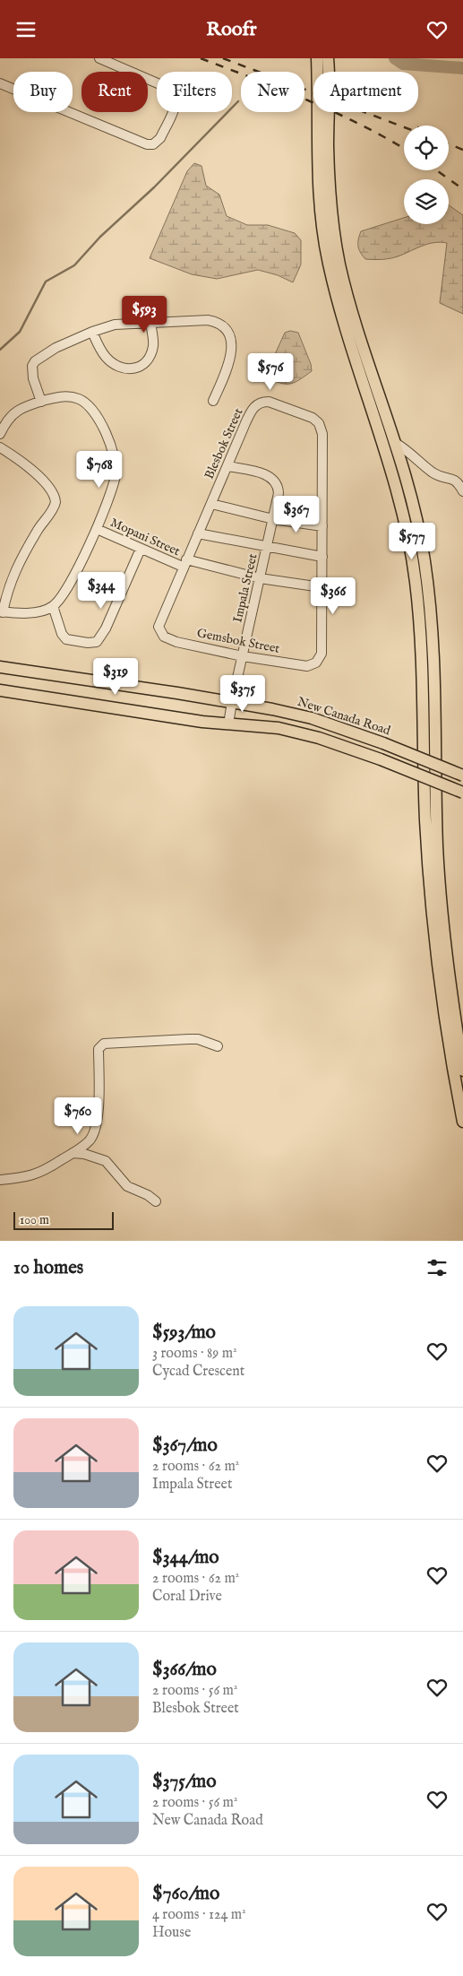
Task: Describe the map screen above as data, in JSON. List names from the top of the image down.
{
  "streets": {
    "main road": ["New Canada Road"],
    "street": [
      "Blesbok Street",
      "Mopani Street",
      "Impala Street",
      "Gemsbok Street"
    ]
  },
  "crossings": [
    ["Blesbok Street", "Mopani Street"],
    ["Blesbok Street", "Impala Street"],
    ["Blesbok Street", "Gemsbok Street"],
    ["Mopani Street", "Impala Street"],
    ["Impala Street", "Gemsbok Street"],
    ["Impala Street", "New Canada Road"]
  ],
  "scale_bar": "100 m",
  "page": {
    "header": "Roofr",
    "chip": [
      "Buy",
      "Rent",
      "Filters",
      "New",
      "Apartment"
    ],
    "price": [
      "$593",
      "$576",
      "$768",
      "$367",
      "$577",
      "$344",
      "$366",
      "$319",
      "$375",
      "$760"
    ],
    "scale": "100 m",
    "heading": "10 homes",
    "list": [
      {
        "name": "$593/mo",
        "note": "3 rooms · 89 m² · Cycad Crescent"
      },
      {
        "name": "$367/mo",
        "note": "2 rooms · 62 m² · Impala Street"
      },
      {
        "name": "$344/mo",
        "note": "2 rooms · 62 m² · Coral Drive"
      },
      {
        "name": "$366/mo",
        "note": "2 rooms · 56 m² · Blesbok Street"
      },
      {
        "name": "$375/mo",
        "note": "2 rooms · 56 m² · New Canada Road"
      },
      {
        "name": "$760/mo",
        "note": "4 rooms · 124 m² · House"
      }
    ]
  }
}
